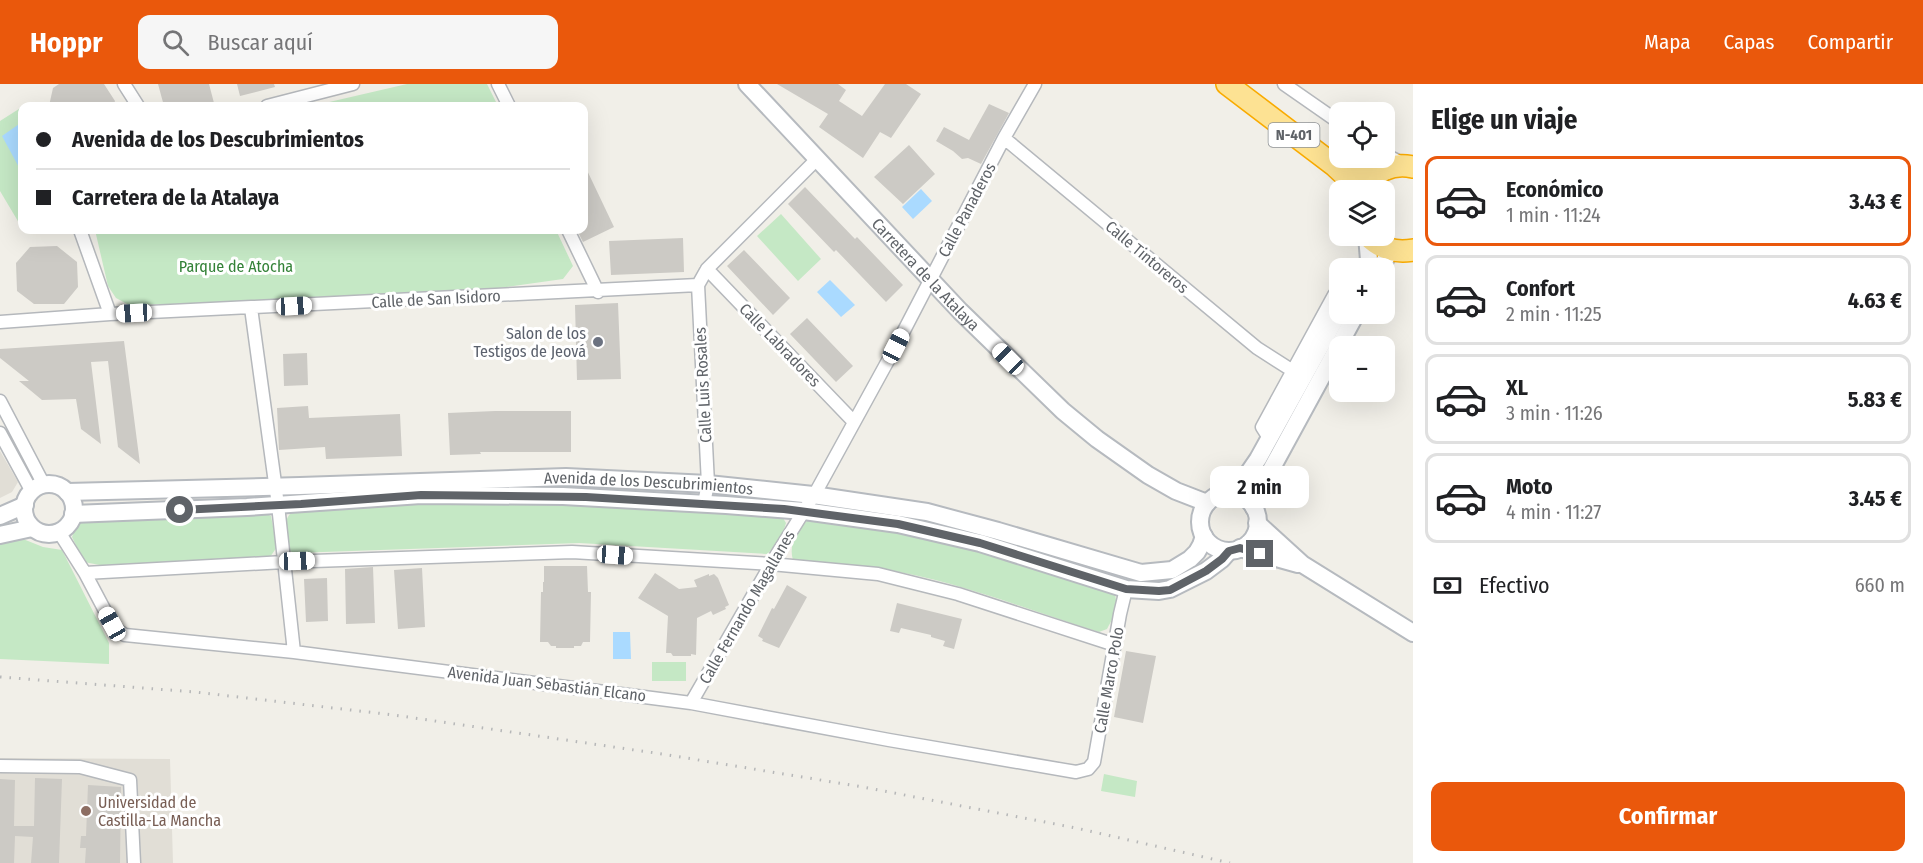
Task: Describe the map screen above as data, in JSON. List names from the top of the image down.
{
  "streets": {
    "highway": ["N-401"],
    "street": [
      "Calle Panaderos",
      "Calle Tintoreros",
      "Carretera de la Atalaya",
      "Calle de San Isidoro",
      "Calle Labradores",
      "Calle Luis Rosales",
      "Avenida de los Descubrimientos",
      "Calle Fernando Magallanes",
      "Calle Marco Polo",
      "Avenida Juan Sebastián Elcano"
    ]
  },
  "crossings": [
    ["Calle Panaderos", "Calle Tintoreros"],
    ["Calle Panaderos", "Carretera de la Atalaya"],
    ["Calle Panaderos", "Calle Labradores"],
    ["Calle Panaderos", "Avenida de los Descubrimientos"],
    ["Calle Panaderos", "Calle Fernando Magallanes"],
    ["Carretera de la Atalaya", "Avenida de los Descubrimientos"],
    ["Calle de San Isidoro", "Calle Luis Rosales"],
    ["Calle Luis Rosales", "Avenida de los Descubrimientos"],
    ["Avenida de los Descubrimientos", "Calle Fernando Magallanes"],
    ["Avenida de los Descubrimientos", "Calle Marco Polo"],
    ["Avenida de los Descubrimientos", "Avenida Juan Sebastián Elcano"],
    ["Calle Fernando Magallanes", "Avenida Juan Sebastián Elcano"],
    ["Calle Marco Polo", "Avenida Juan Sebastián Elcano"]
  ],
  "parks": ["Parque de Atocha"],
  "places": ["Salon de los Testigos de Jeová", "Universidad de Castilla-La Mancha"],
  "page": {
    "header": "Hoppr",
    "search": "Buscar aquí",
    "nav": ["Mapa", "Capas", "Compartir"],
    "heading": "Elige un viaje",
    "map_buttons": ["+", "−"],
    "banner": ["Avenida de los Descubrimientos", "Carretera de la Atalaya"],
    "list": [
      {
        "name": "Económico",
        "note": "1 min · 11:24",
        "value": "3.43 €"
      },
      {
        "name": "Confort",
        "note": "2 min · 11:25",
        "value": "4.63 €"
      },
      {
        "name": "XL",
        "note": "3 min · 11:26",
        "value": "5.83 €"
      },
      {
        "name": "Moto",
        "note": "4 min · 11:27",
        "value": "3.45 €"
      }
    ],
    "bubble": "2 min",
    "pay": ["Efectivo", "660 m"],
    "buttons": "Confirmar"
  }
}
